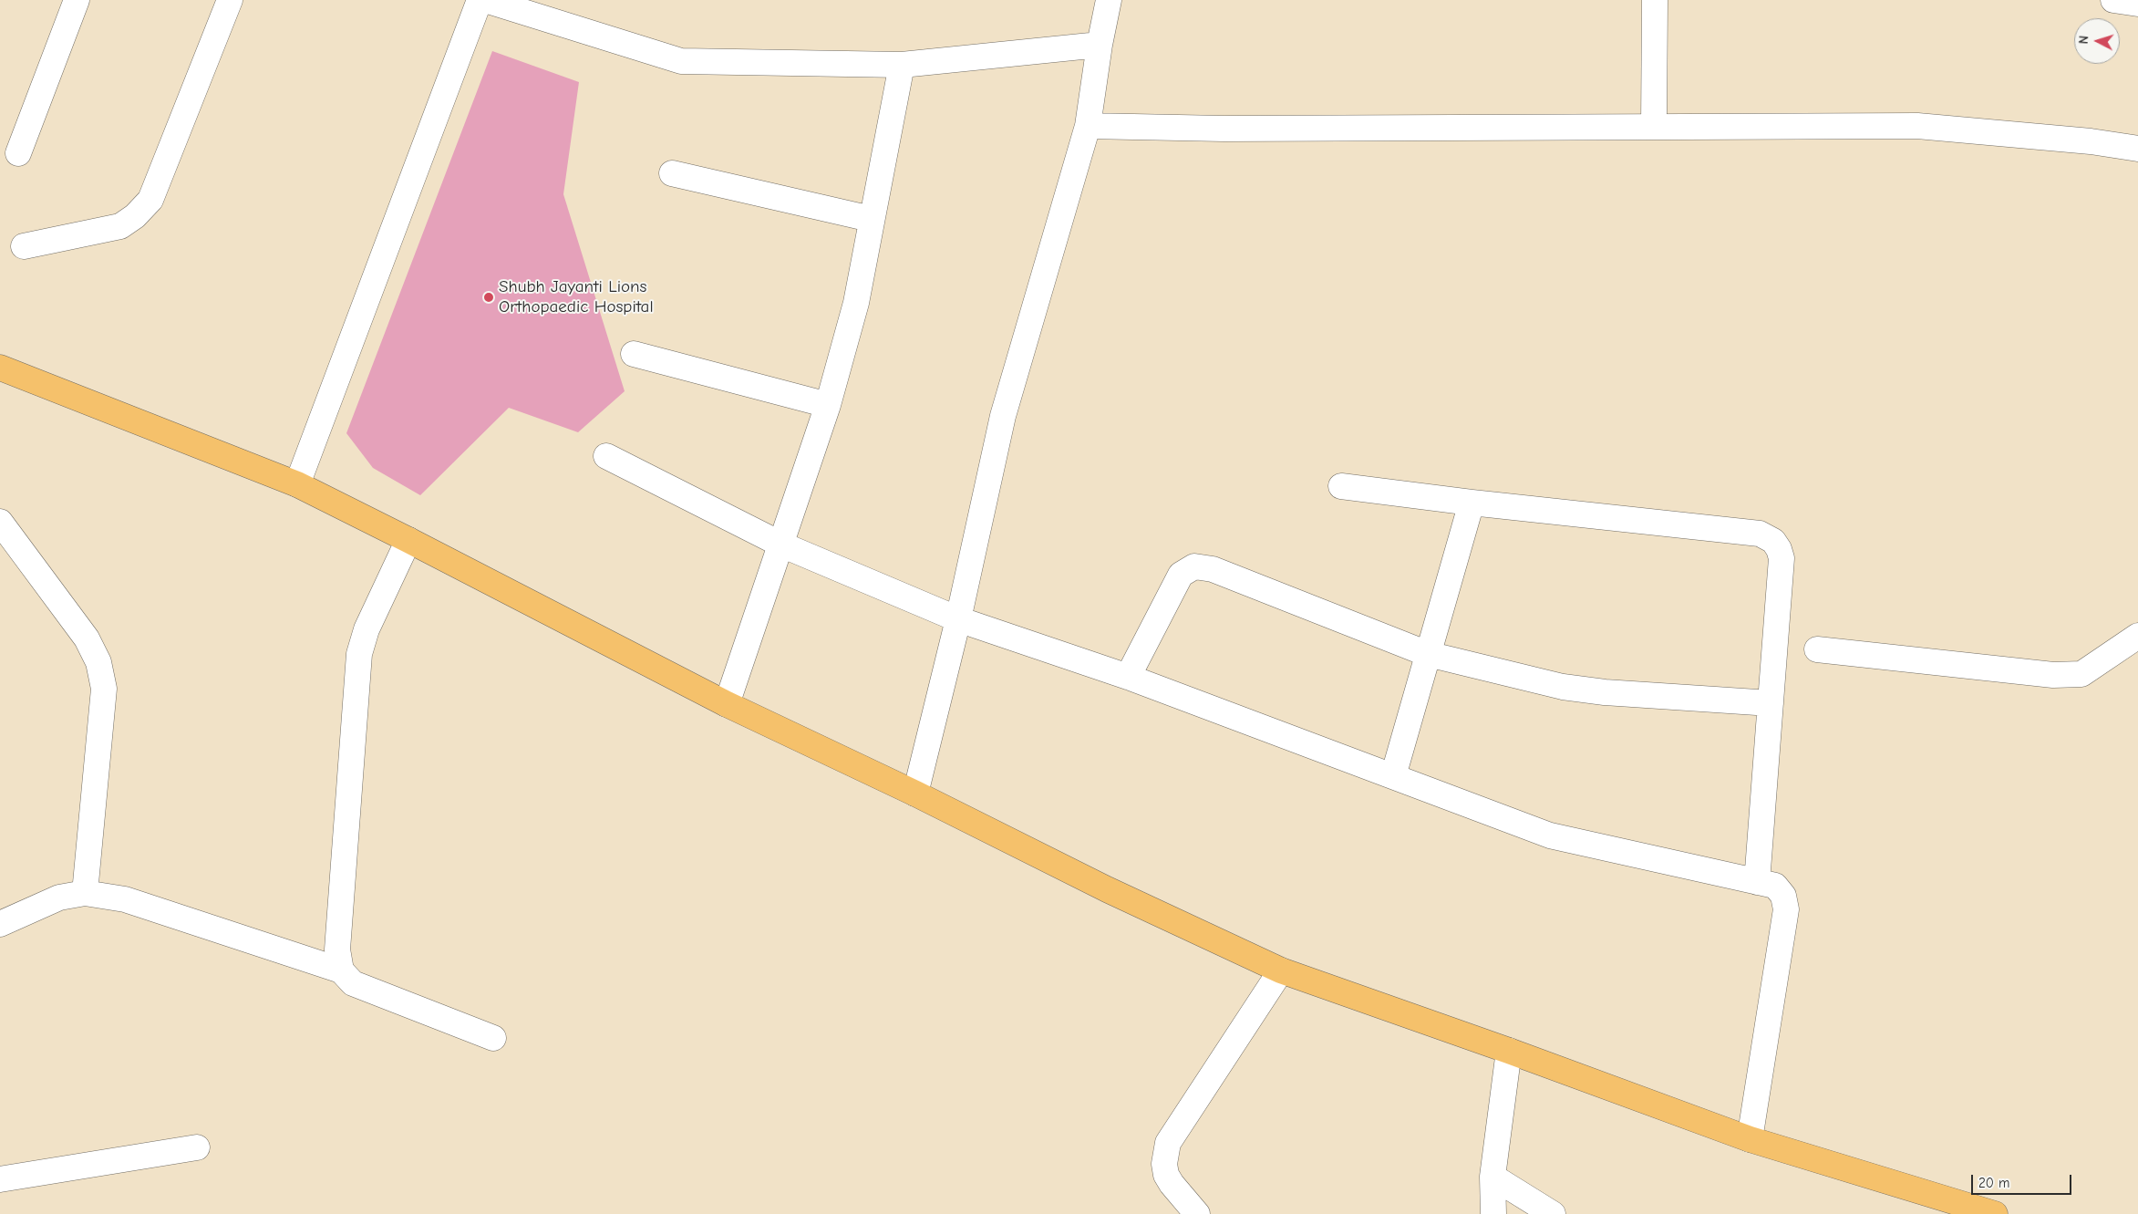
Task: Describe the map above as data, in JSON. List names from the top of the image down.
{
  "places": ["Shubh Jayanti Lions Orthopaedic Hospital"],
  "scale_bar": "20 m",
  "north": "left"
}
